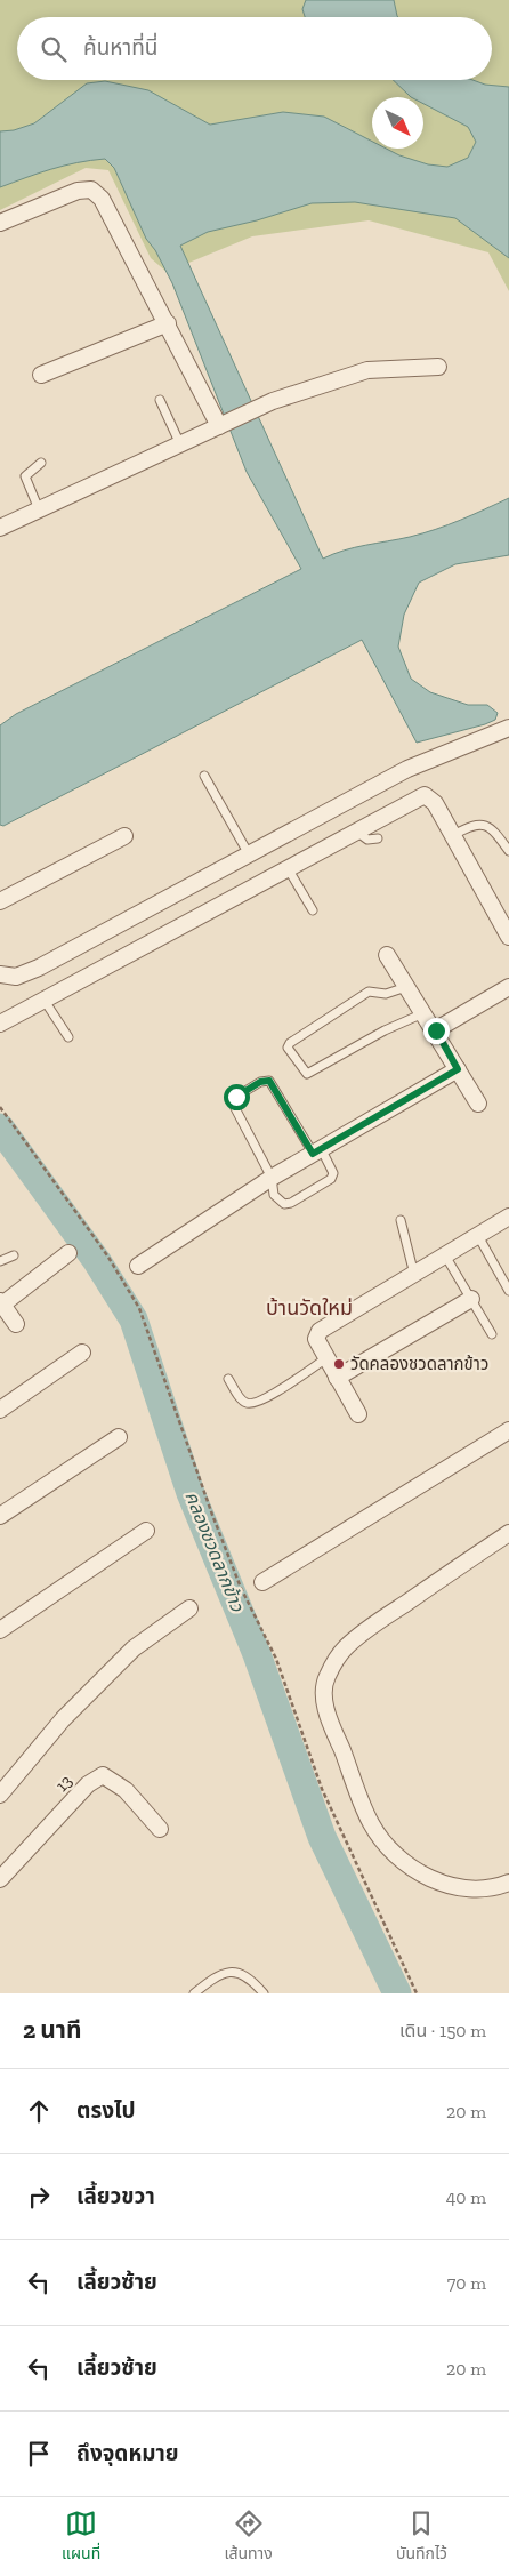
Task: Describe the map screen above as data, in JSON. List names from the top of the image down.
{
  "streets": {
    "street": ["13"]
  },
  "districts": ["บ้านวัดใหม่"],
  "water": ["คลองชวดลากข้าว"],
  "places": ["วัดคลองชวดลากข้าว"],
  "north": "bottom right",
  "page": {
    "search": "ค้นหาที่นี่",
    "heading": ["2 นาที", "เดิน · 150 m"],
    "list": [
      ["ตรงไป", "20 m"],
      ["เลี้ยวขวา", "40 m"],
      ["เลี้ยวซ้าย", "70 m"],
      ["เลี้ยวซ้าย", "20 m"],
      "ถึงจุดหมาย"
    ],
    "nav": ["แผนที่", "เส้นทาง", "บันทึกไว้"]
  }
}
